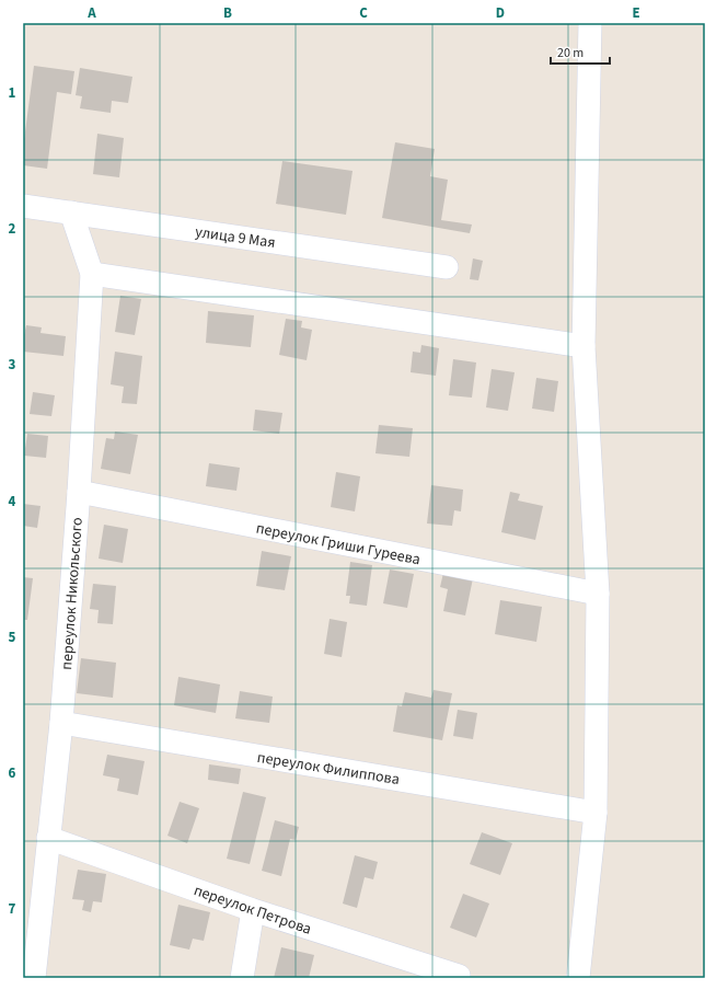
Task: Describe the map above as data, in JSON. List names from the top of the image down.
{
  "streets": {
    "street": [
      "улица 9 Мая",
      "переулок Гриши Гуреева",
      "переулок Никольского",
      "переулок Филиппова",
      "переулок Петрова"
    ]
  },
  "crossings": [
    ["улица 9 Мая", "переулок Никольского"],
    ["переулок Гриши Гуреева", "переулок Никольского"],
    ["переулок Никольского", "переулок Филиппова"],
    ["переулок Никольского", "переулок Петрова"]
  ],
  "scale_bar": "20 m",
  "grid": {
    "columns": [
      "A",
      "B",
      "C",
      "D",
      "E"
    ],
    "rows": [
      "1",
      "2",
      "3",
      "4",
      "5",
      "6",
      "7"
    ]
  }
}
